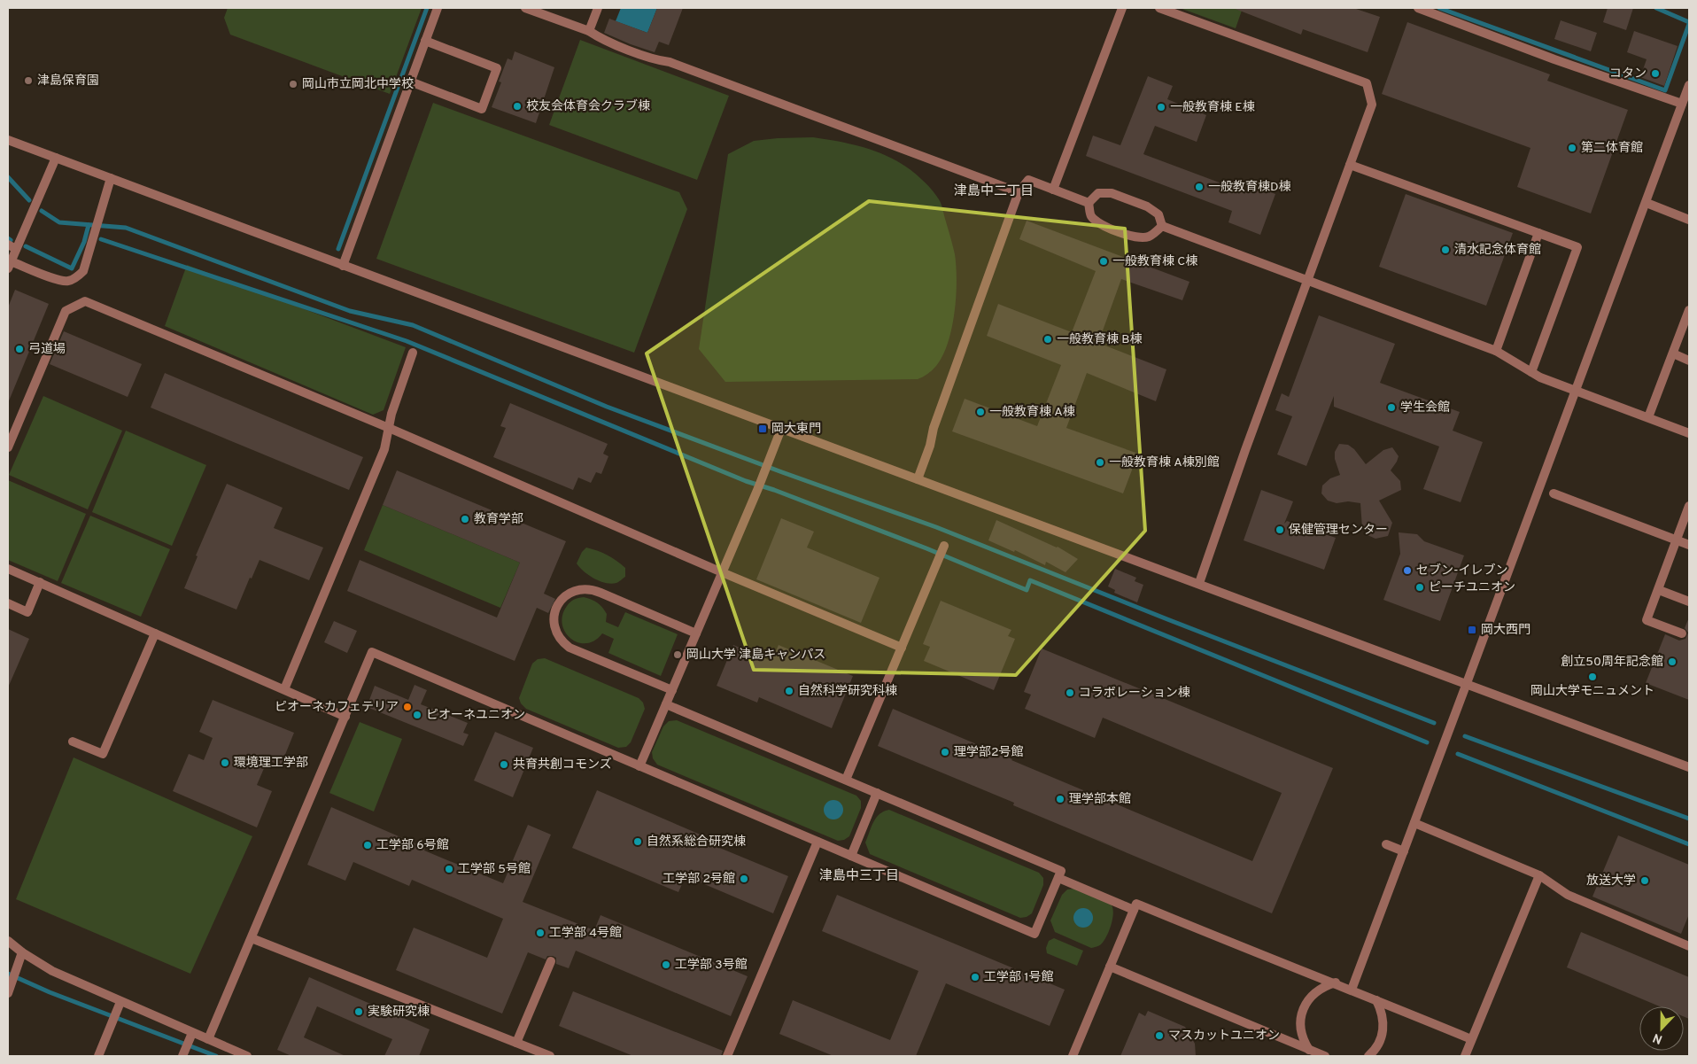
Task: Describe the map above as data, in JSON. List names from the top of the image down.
{
  "districts": ["津島中二丁目", "津島中三丁目"],
  "places": {
    "other": [
      "コタン",
      "津島保育園",
      "岡山市立岡北中学校",
      "校友会体育会クラブ棟",
      "一般教育棟 E棟",
      "第二体育館",
      "一般教育棟D棟",
      "清水記念体育館",
      "一般教育棟 C棟",
      "一般教育棟 B棟",
      "弓道場",
      "学生会館",
      "一般教育棟 A棟",
      "一般教育棟 A棟別館",
      "教育学部",
      "保健管理センター",
      "セブン-イレブン",
      "ピーチユニオン",
      "岡山大学 津島キャンパス",
      "創立50周年記念館",
      "岡山大学モニュメント",
      "自然科学研究科棟",
      "コラボレーション棟",
      "ピオーネカフェテリア",
      "ピオーネユニオン",
      "理学部2号館",
      "環境理工学部",
      "共育共創コモンズ",
      "理学部本館",
      "自然系総合研究棟",
      "工学部 6号館",
      "工学部 5号館",
      "工学部 2号館",
      "放送大学",
      "工学部 4号館",
      "工学部 3号館",
      "工学部 1号館",
      "実験研究棟",
      "マスカットユニオン"
    ],
    "transit": ["岡大東門", "岡大西門"]
  },
  "north": "bottom"
}
